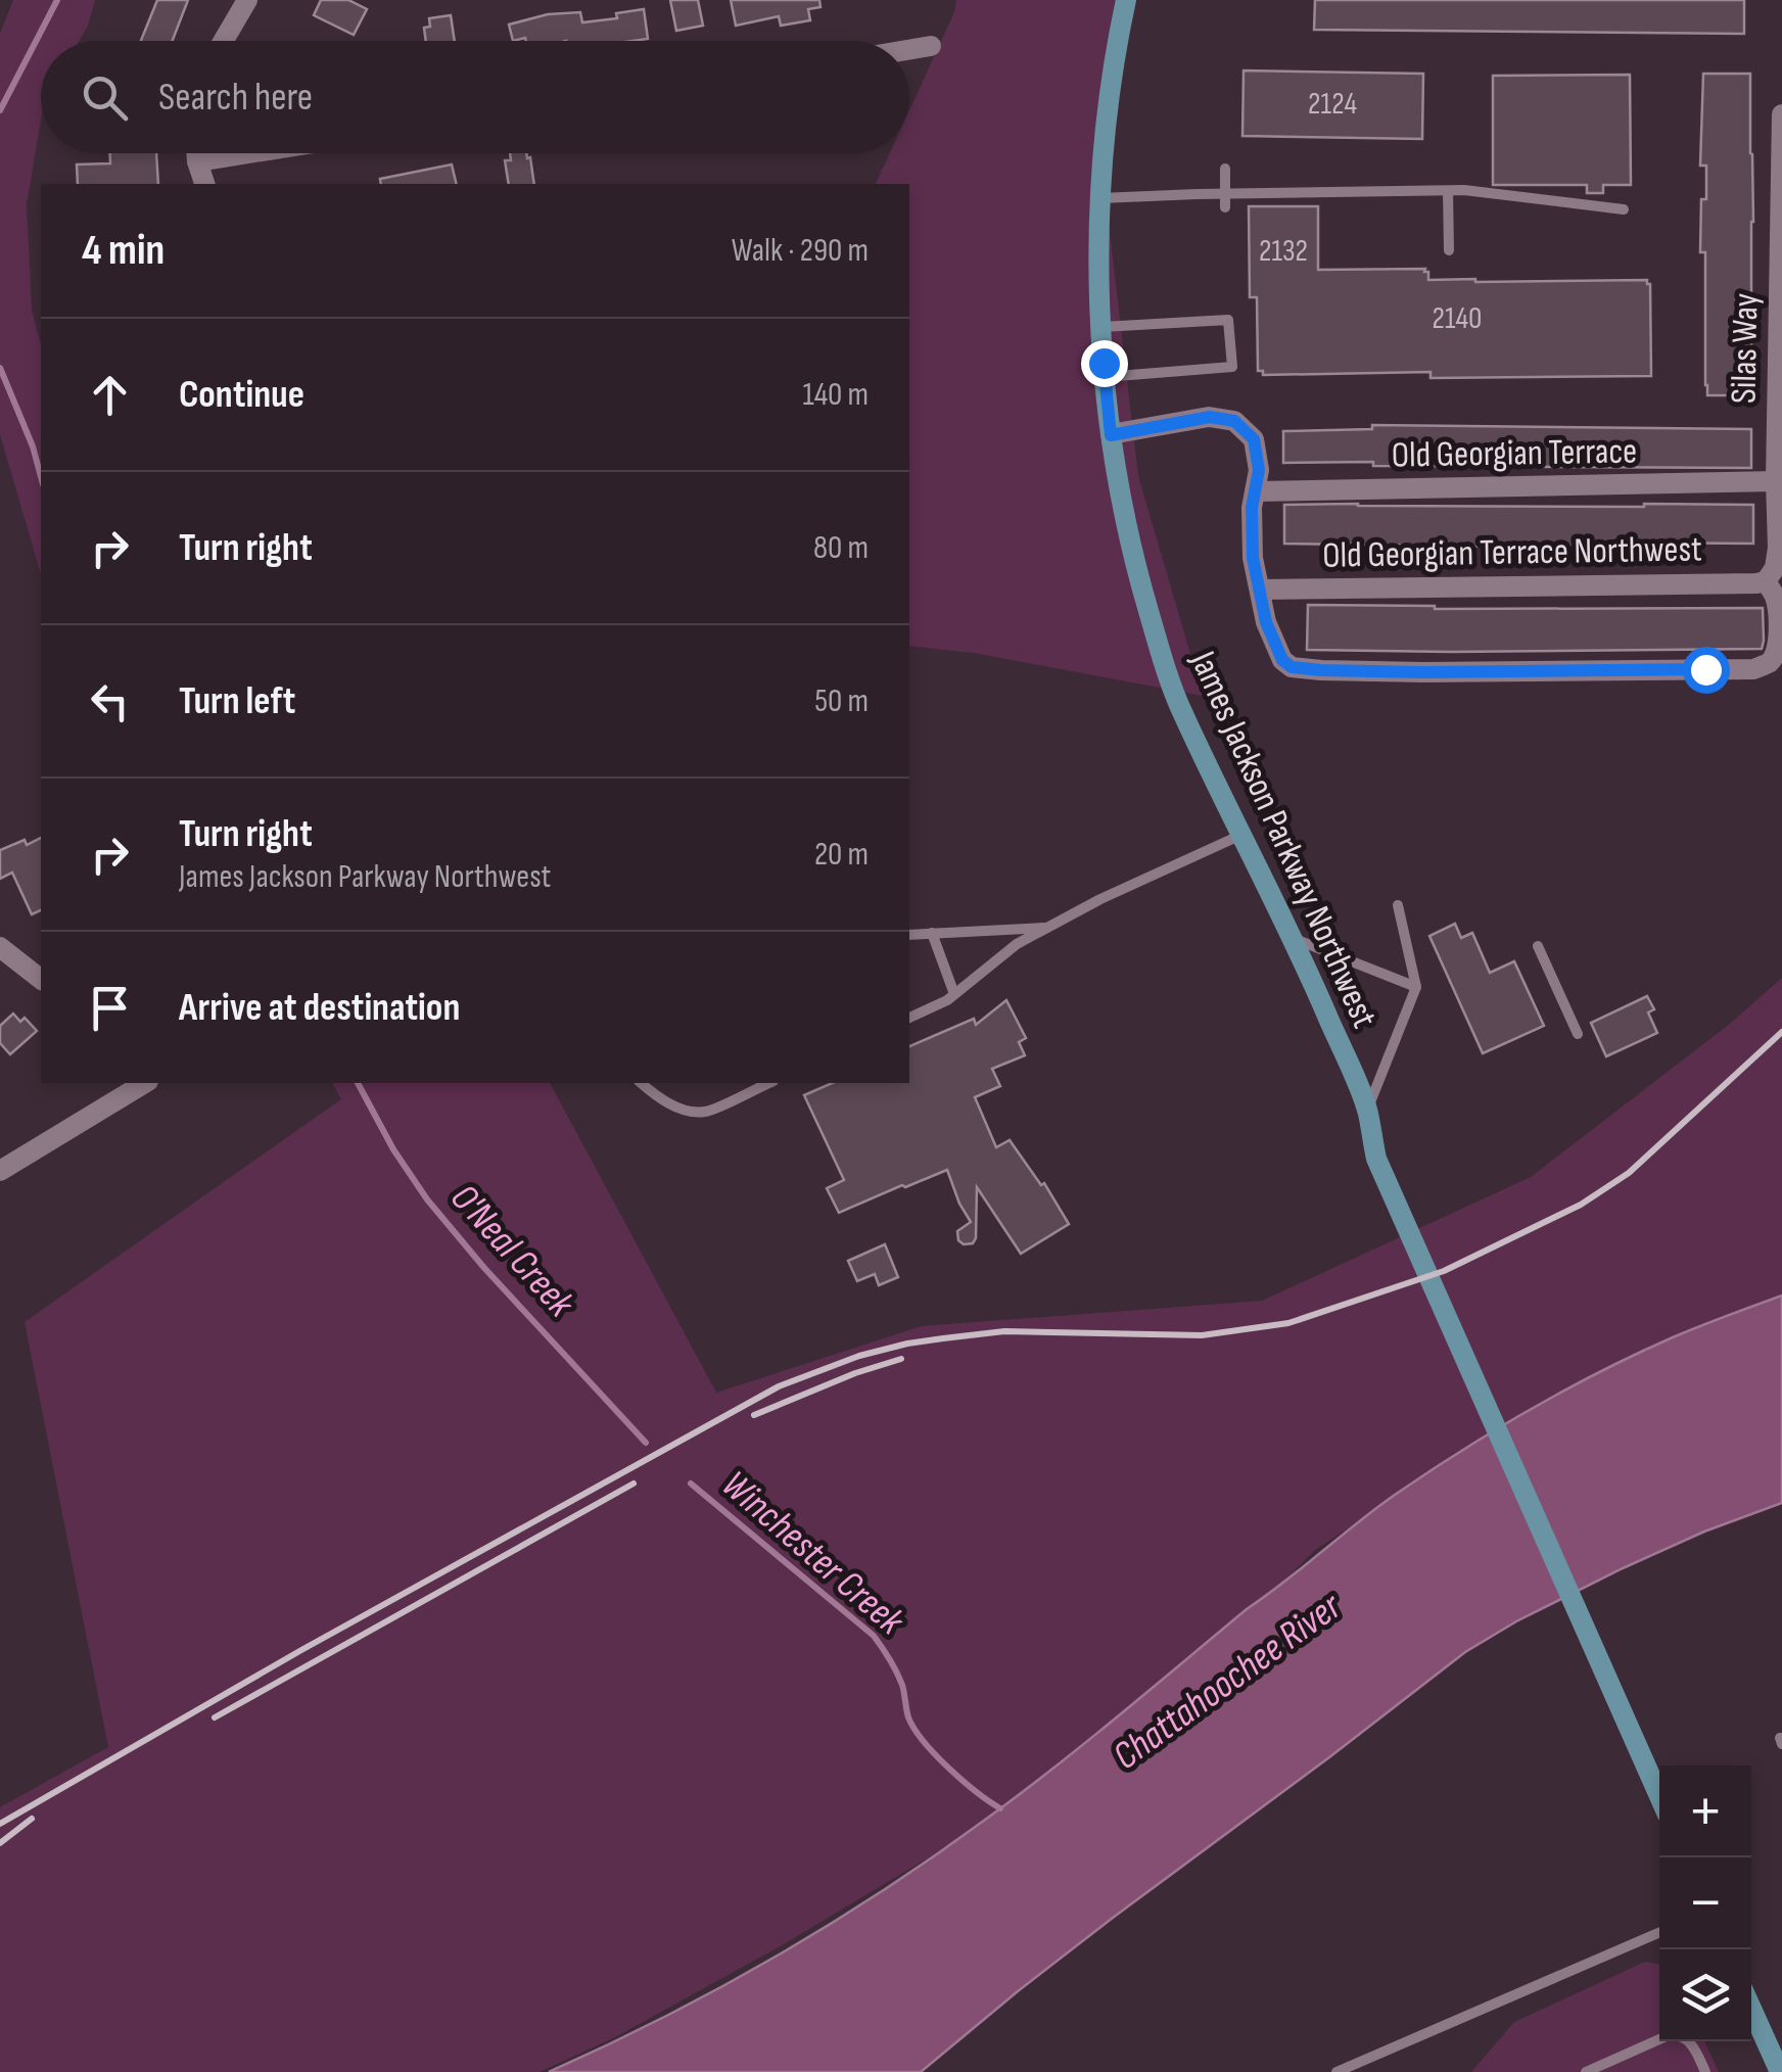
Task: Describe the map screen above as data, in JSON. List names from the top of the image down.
{
  "streets": {
    "main road": ["James Jackson Parkway Northwest"],
    "street": ["Silas Way", "Old Georgian Terrace", "Old Georgian Terrace Northwest"]
  },
  "crossings": [
    ["Silas Way", "Old Georgian Terrace"],
    ["Silas Way", "Old Georgian Terrace Northwest"]
  ],
  "water": ["O'Neal Creek", "Winchester Creek", "Chattahoochee River"],
  "house_numbers": ["2124", "2132", "2140"],
  "page": {
    "search": "Search here",
    "heading": ["4 min", "Walk · 290 m"],
    "list": [
      ["Continue", "140 m"],
      ["Turn right", "80 m"],
      ["Turn left", "50 m"],
      ["Turn right", "James Jackson Parkway Northwest", "20 m"],
      "Arrive at destination"
    ],
    "map_buttons": ["+", "−"]
  }
}
